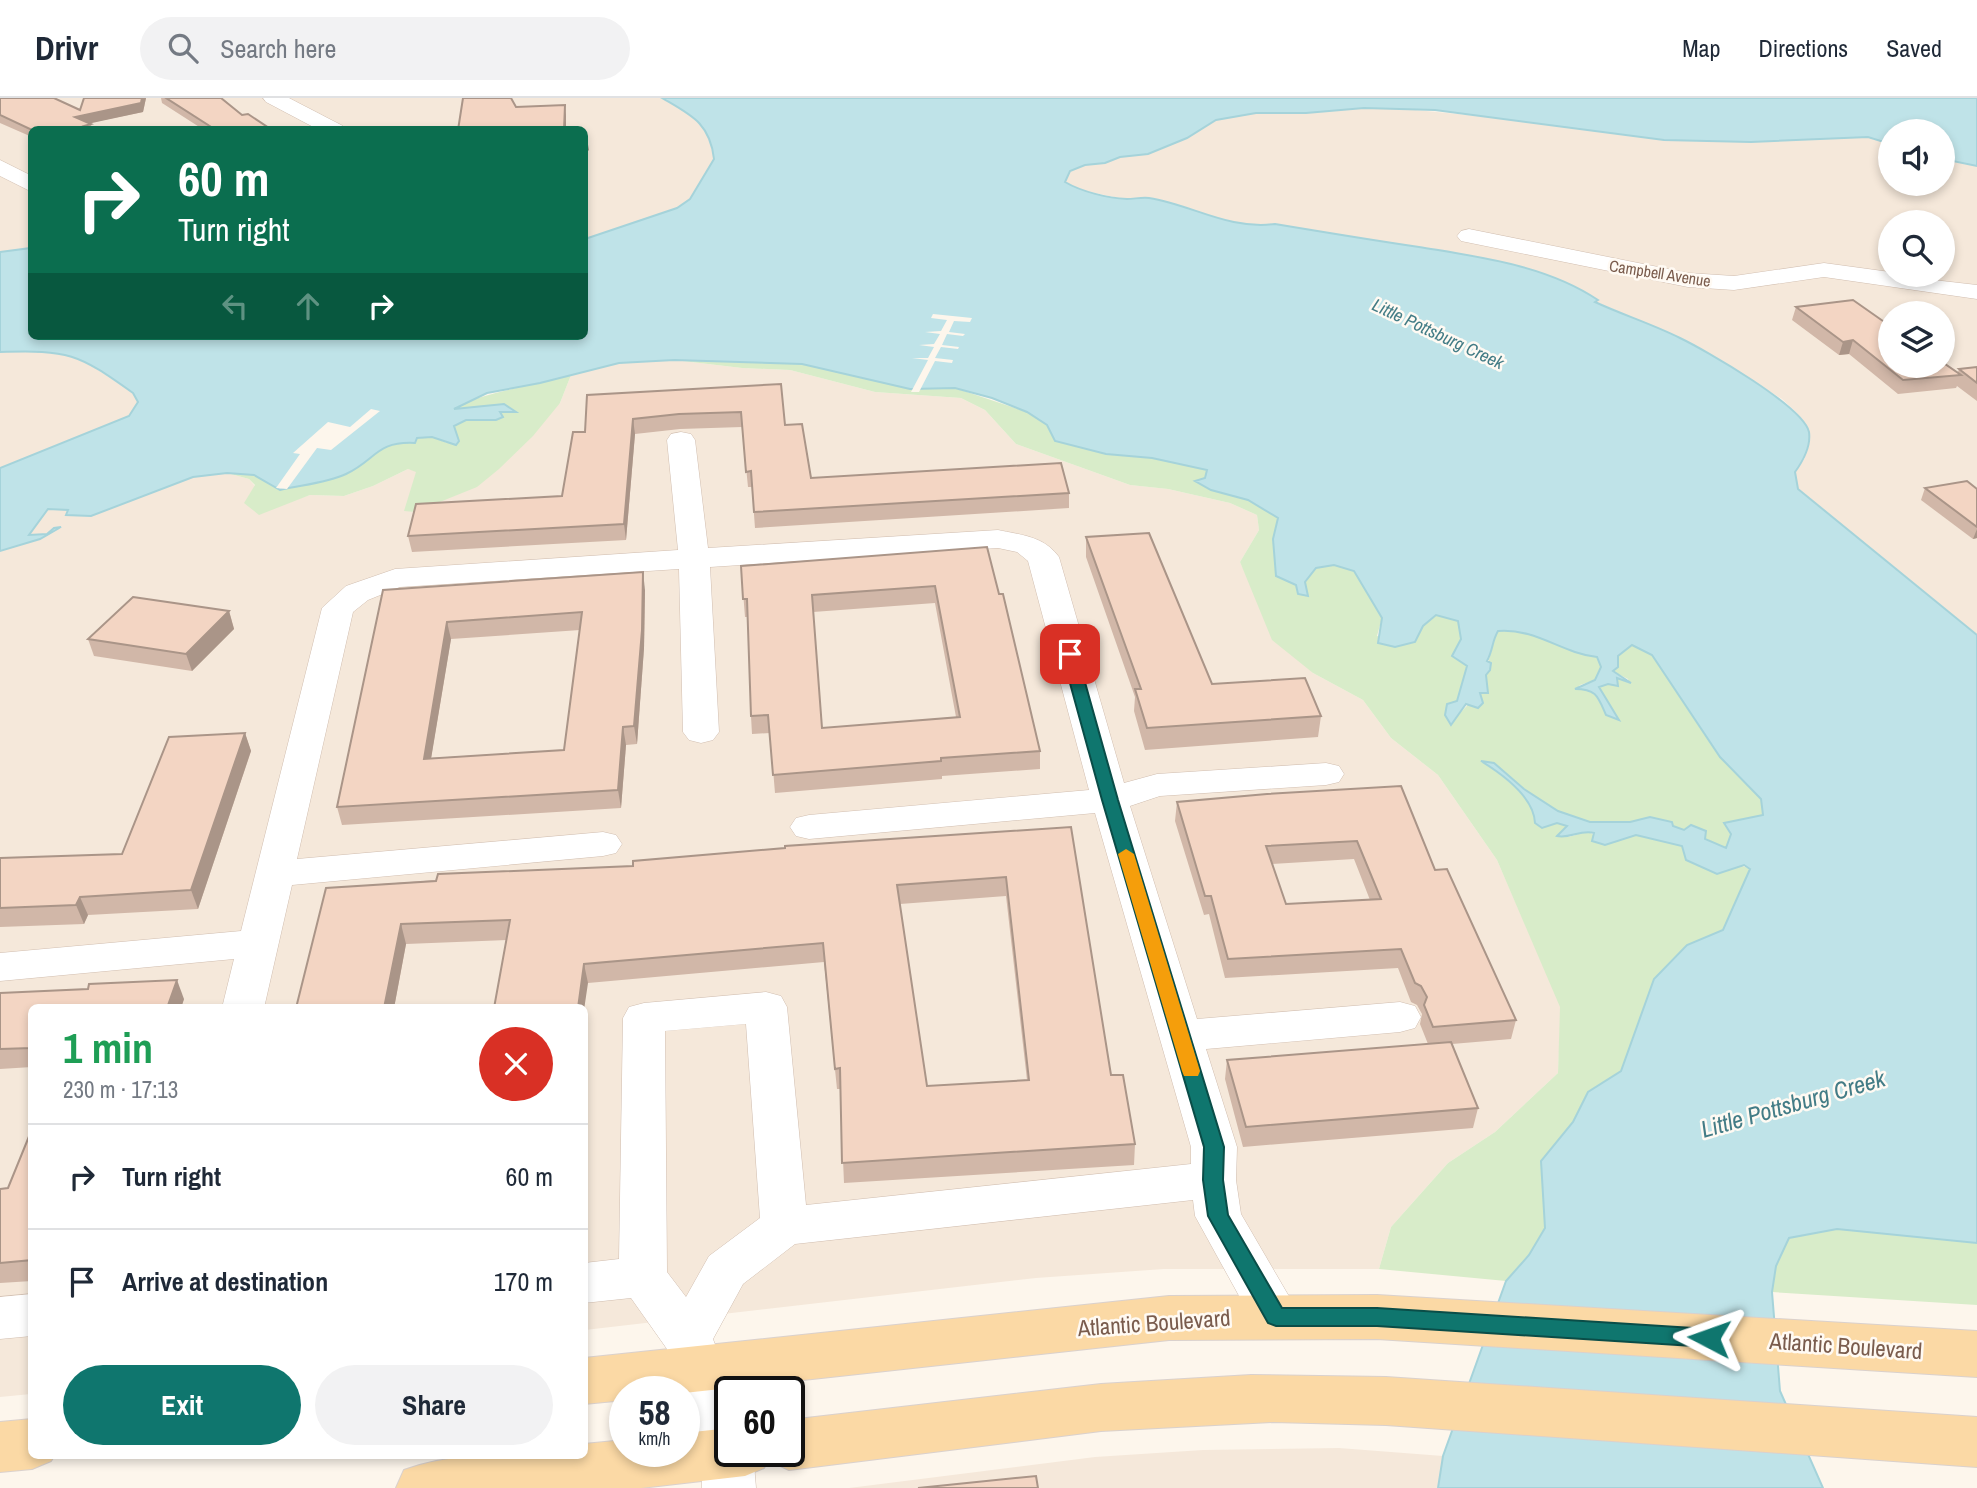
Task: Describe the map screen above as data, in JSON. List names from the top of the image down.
{
  "streets": {
    "main road": ["Atlantic Boulevard"],
    "street": ["Campbell Avenue"]
  },
  "water": ["Little Pottsburg Creek"],
  "page": {
    "header": "Drivr",
    "search": "Search here",
    "nav": ["Map", "Directions", "Saved"],
    "turn": ["60 m", "Turn right"],
    "heading": ["1 min", "230 m · 17:13"],
    "list": [
      {
        "name": "Turn right",
        "value": "60 m"
      },
      {
        "name": "Arrive at destination",
        "value": "170 m"
      }
    ],
    "buttons": ["Exit", "Share"],
    "speed": "58 km/h",
    "limit": "60"
  }
}
